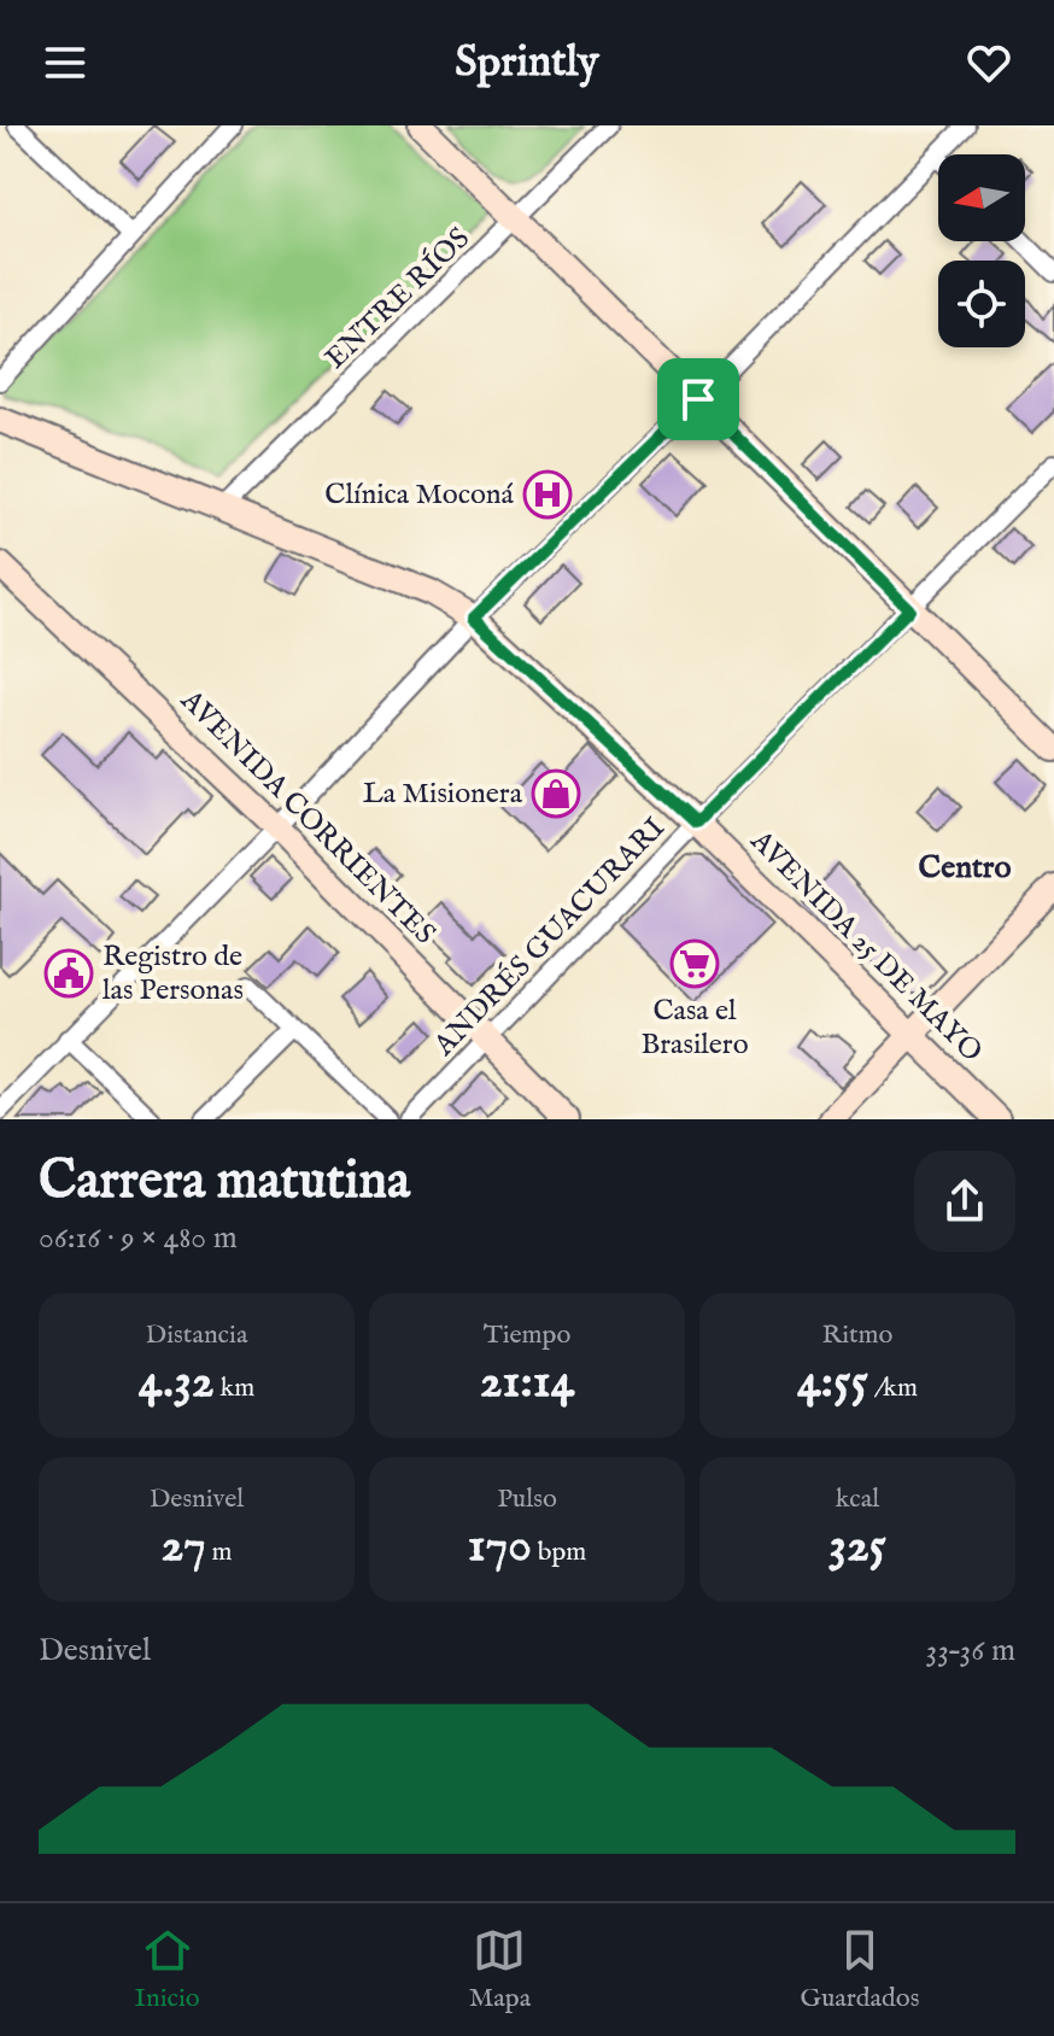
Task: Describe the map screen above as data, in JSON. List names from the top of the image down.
{
  "streets": {
    "main road": ["AVENIDA CORRIENTES", "AVENIDA 25 DE MAYO"],
    "street": ["ENTRE RÍOS", "ANDRÉS GUACURARI"]
  },
  "crossings": [
    ["ENTRE RÍOS", "AVENIDA 25 DE MAYO"],
    ["AVENIDA CORRIENTES", "ANDRÉS GUACURARI"],
    ["ANDRÉS GUACURARI", "AVENIDA 25 DE MAYO"]
  ],
  "districts": ["Centro"],
  "places": {
    "hospital": ["Clínica Moconá"],
    "shop": ["La Misionera"],
    "supermarket": ["Casa el Brasilero"],
    "public building": ["Registro de las Personas"]
  },
  "north": "left",
  "page": {
    "header": "Sprintly",
    "heading": ["Carrera matutina", "06:16 · 9 × 480 m"],
    "stats": [
      ["Distancia", "4.32 km"],
      ["Tiempo", "21:14"],
      ["Ritmo", "4:55 /km"],
      ["Desnivel", "27 m"],
      ["Pulso", "170 bpm"],
      ["kcal", "325"]
    ],
    "chart": ["Desnivel", "33–36 m"],
    "tabs": ["Inicio", "Mapa", "Guardados"]
  }
}
